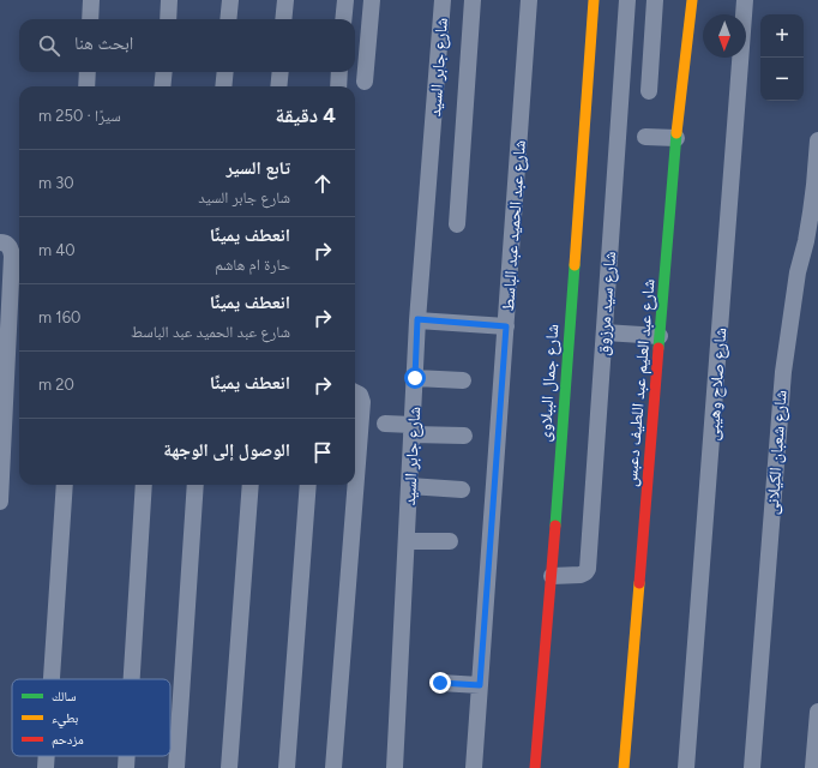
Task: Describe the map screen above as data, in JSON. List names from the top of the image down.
{
  "streets": {
    "street": [
      "شارع جابر السيد",
      "شارع عبد الحميد عبد الباسط",
      "شارع سيد مرزوق",
      "شارع جمال الببلاوى",
      "شارع عبد العليم عبد اللطيف دعبس",
      "شارع صلاح وهيبى",
      "شارع شعبان الكيلانى"
    ]
  },
  "crossings": [
    ["شارع سيد مرزوق", "شارع جمال الببلاوى"]
  ],
  "legend": ["سالك", "بطيء", "مزدحم"],
  "north": "bottom",
  "page": {
    "map_buttons": ["+", "−"],
    "search": "ابحث هنا",
    "heading": ["4 دقيقة", "سيرًا · 250 m"],
    "list": [
      ["تابع السير", "شارع جابر السيد", "30 m"],
      ["انعطف يمينًا", "حارة ام هاشم", "40 m"],
      ["انعطف يمينًا", "شارع عبد الحميد عبد الباسط", "160 m"],
      ["انعطف يمينًا", "20 m"],
      "الوصول إلى الوجهة"
    ]
  }
}
